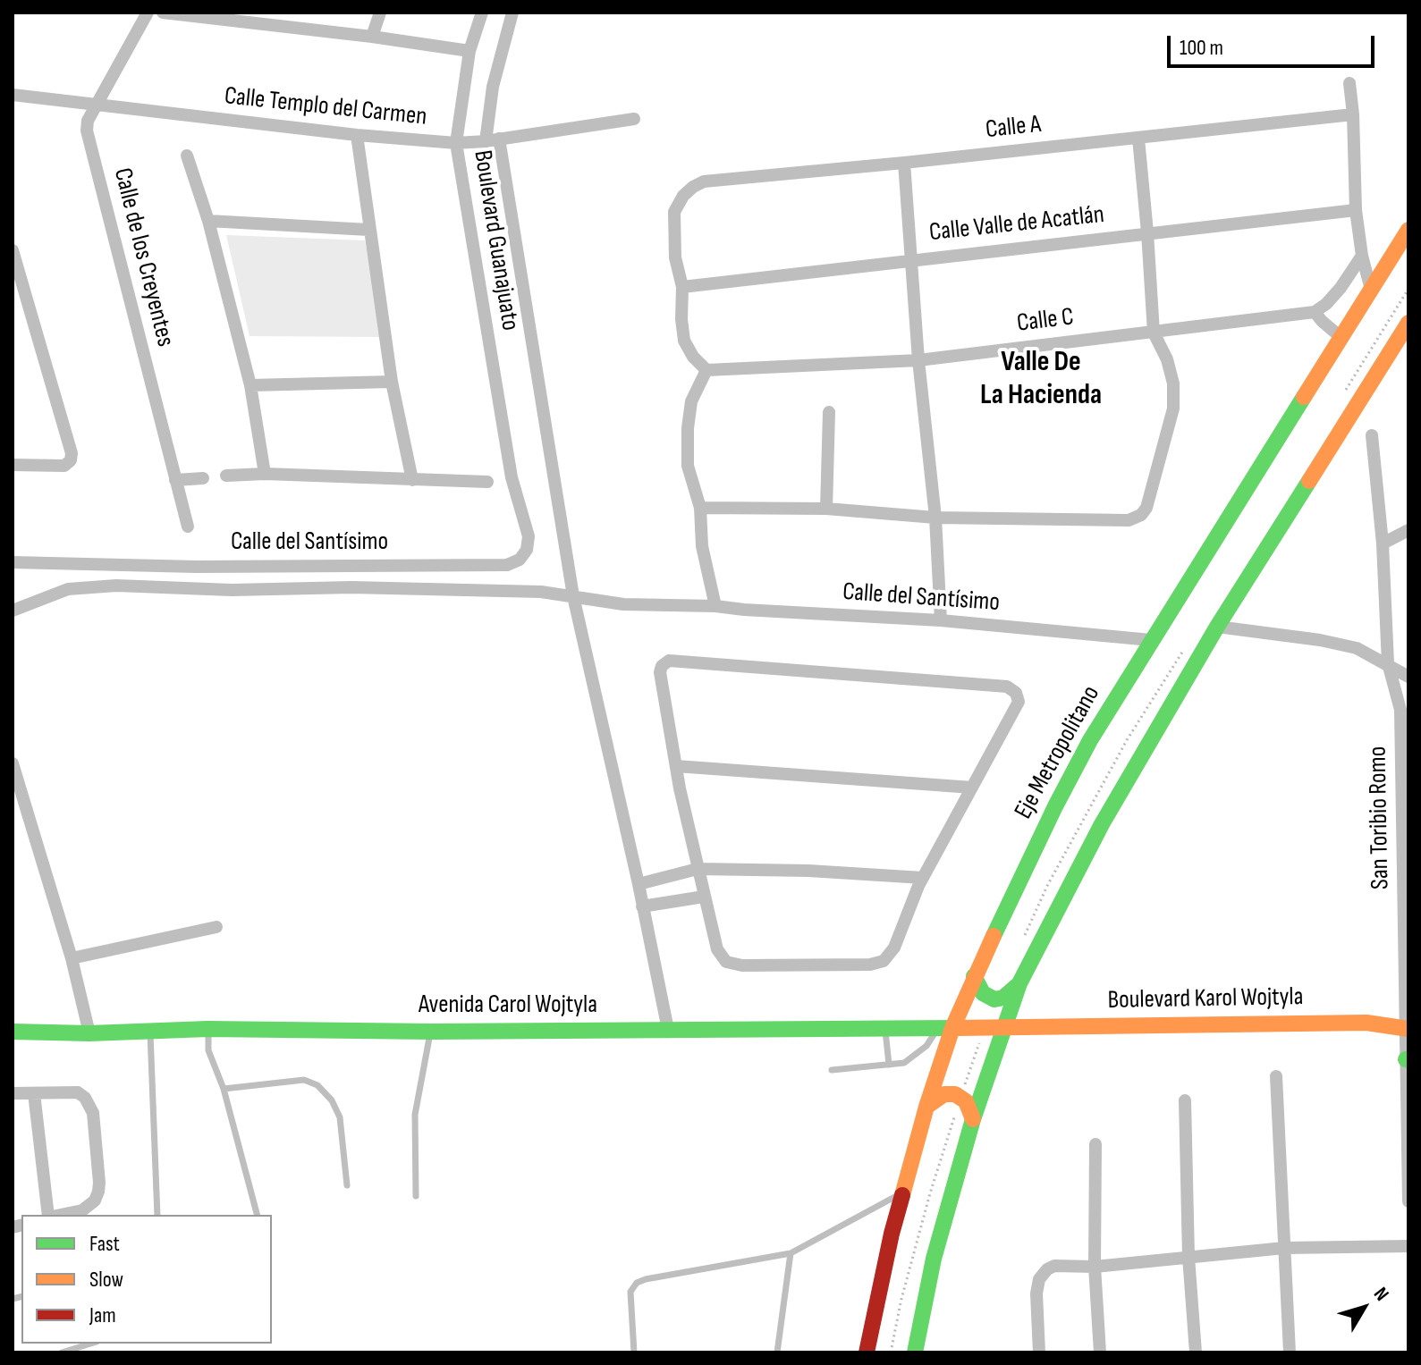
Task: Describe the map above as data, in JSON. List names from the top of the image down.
{
  "streets": {
    "main road": ["Eje Metropolitano", "Boulevard Karol Wojtyla", "Avenida Carol Wojtyla"],
    "street": [
      "Calle Templo del Carmen",
      "Calle A",
      "Calle Valle de Acatlán",
      "Boulevard Guanajuato",
      "Calle de los Creyentes",
      "Calle C",
      "Calle del Santísimo",
      "San Toribio Romo"
    ]
  },
  "crossings": [
    ["Calle Templo del Carmen", "Boulevard Guanajuato"],
    ["Calle Templo del Carmen", "Calle de los Creyentes"],
    ["Calle A", "Calle Valle de Acatlán"],
    ["Boulevard Guanajuato", "Calle del Santísimo"],
    ["Boulevard Guanajuato", "Avenida Carol Wojtyla"],
    ["Calle del Santísimo", "Eje Metropolitano"],
    ["Eje Metropolitano", "Avenida Carol Wojtyla"],
    ["San Toribio Romo", "Boulevard Karol Wojtyla"],
    ["Boulevard Karol Wojtyla", "Avenida Carol Wojtyla"]
  ],
  "districts": ["Valle De La Hacienda"],
  "legend": ["Fast", "Slow", "Jam"],
  "scale_bar": "100 m",
  "north": "top right"
}
